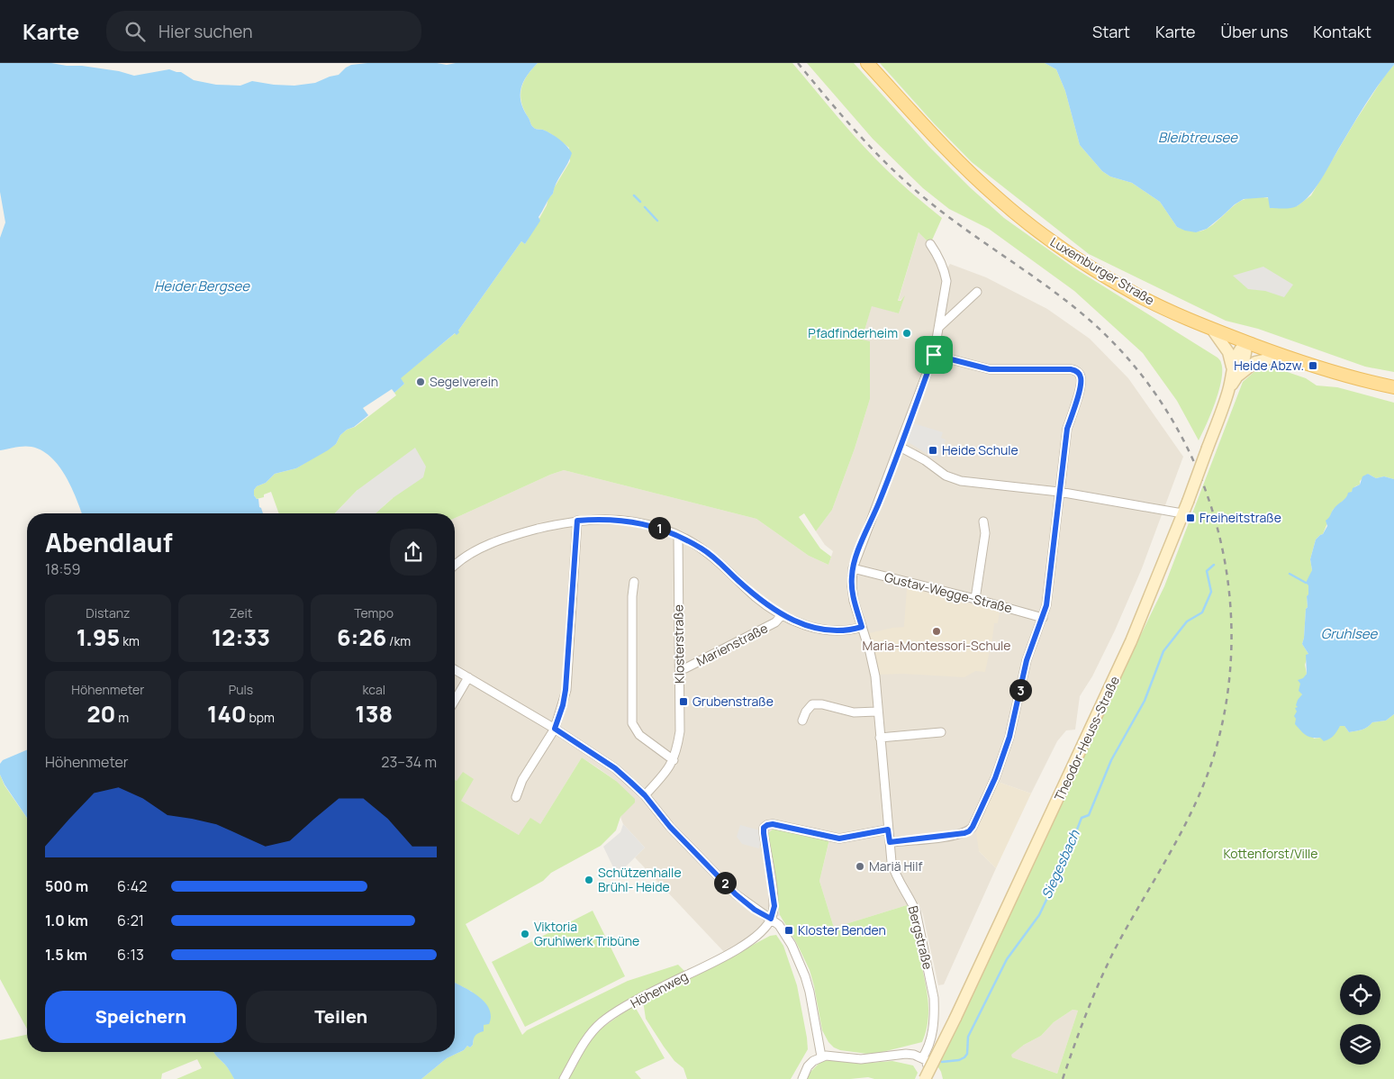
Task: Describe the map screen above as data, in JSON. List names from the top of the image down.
{
  "streets": {
    "main road": ["Luxemburger Straße", "Theodor-Heuss-Straße"],
    "street": [
      "Gustav-Wegge-Straße",
      "Klosterstraße",
      "Marienstraße",
      "Bergstraße",
      "Höhenweg"
    ]
  },
  "crossings": [
    ["Luxemburger Straße", "Theodor-Heuss-Straße"],
    ["Gustav-Wegge-Straße", "Bergstraße"],
    ["Klosterstraße", "Marienstraße"]
  ],
  "water": [
    "Bleibtreusee",
    "Heider Bergsee",
    "Gruhlsee",
    "Siegesbach"
  ],
  "parks": ["Kottenforst/Ville"],
  "places": {
    "other": [
      "Pfadfinderheim",
      "Segelverein",
      "Maria-Montessori-Schule",
      "Mariä Hilf",
      "Schützenhalle Brühl- Heide",
      "Viktoria Gruhlwerk Tribüne"
    ],
    "transit": [
      "Heide Abzw.",
      "Heide Schule",
      "Freiheitstraße",
      "Grubenstraße",
      "Kloster Benden"
    ]
  },
  "page": {
    "header": "Karte",
    "search": "Hier suchen",
    "nav": [
      "Start",
      "Karte",
      "Über uns",
      "Kontakt"
    ],
    "heading": ["Abendlauf", "18:59"],
    "pins": ["1", "3", "2"],
    "stats": [
      ["Distanz", "1.95 km"],
      ["Zeit", "12:33"],
      ["Tempo", "6:26 /km"],
      ["Höhenmeter", "20 m"],
      ["Puls", "140 bpm"],
      ["kcal", "138"]
    ],
    "chart": ["Höhenmeter", "23–34 m"],
    "list": [
      {
        "name": "500 m",
        "note": "6:42"
      },
      {
        "name": "1.0 km",
        "note": "6:21"
      },
      {
        "name": "1.5 km",
        "note": "6:13"
      }
    ],
    "buttons": ["Speichern", "Teilen"]
  }
}
